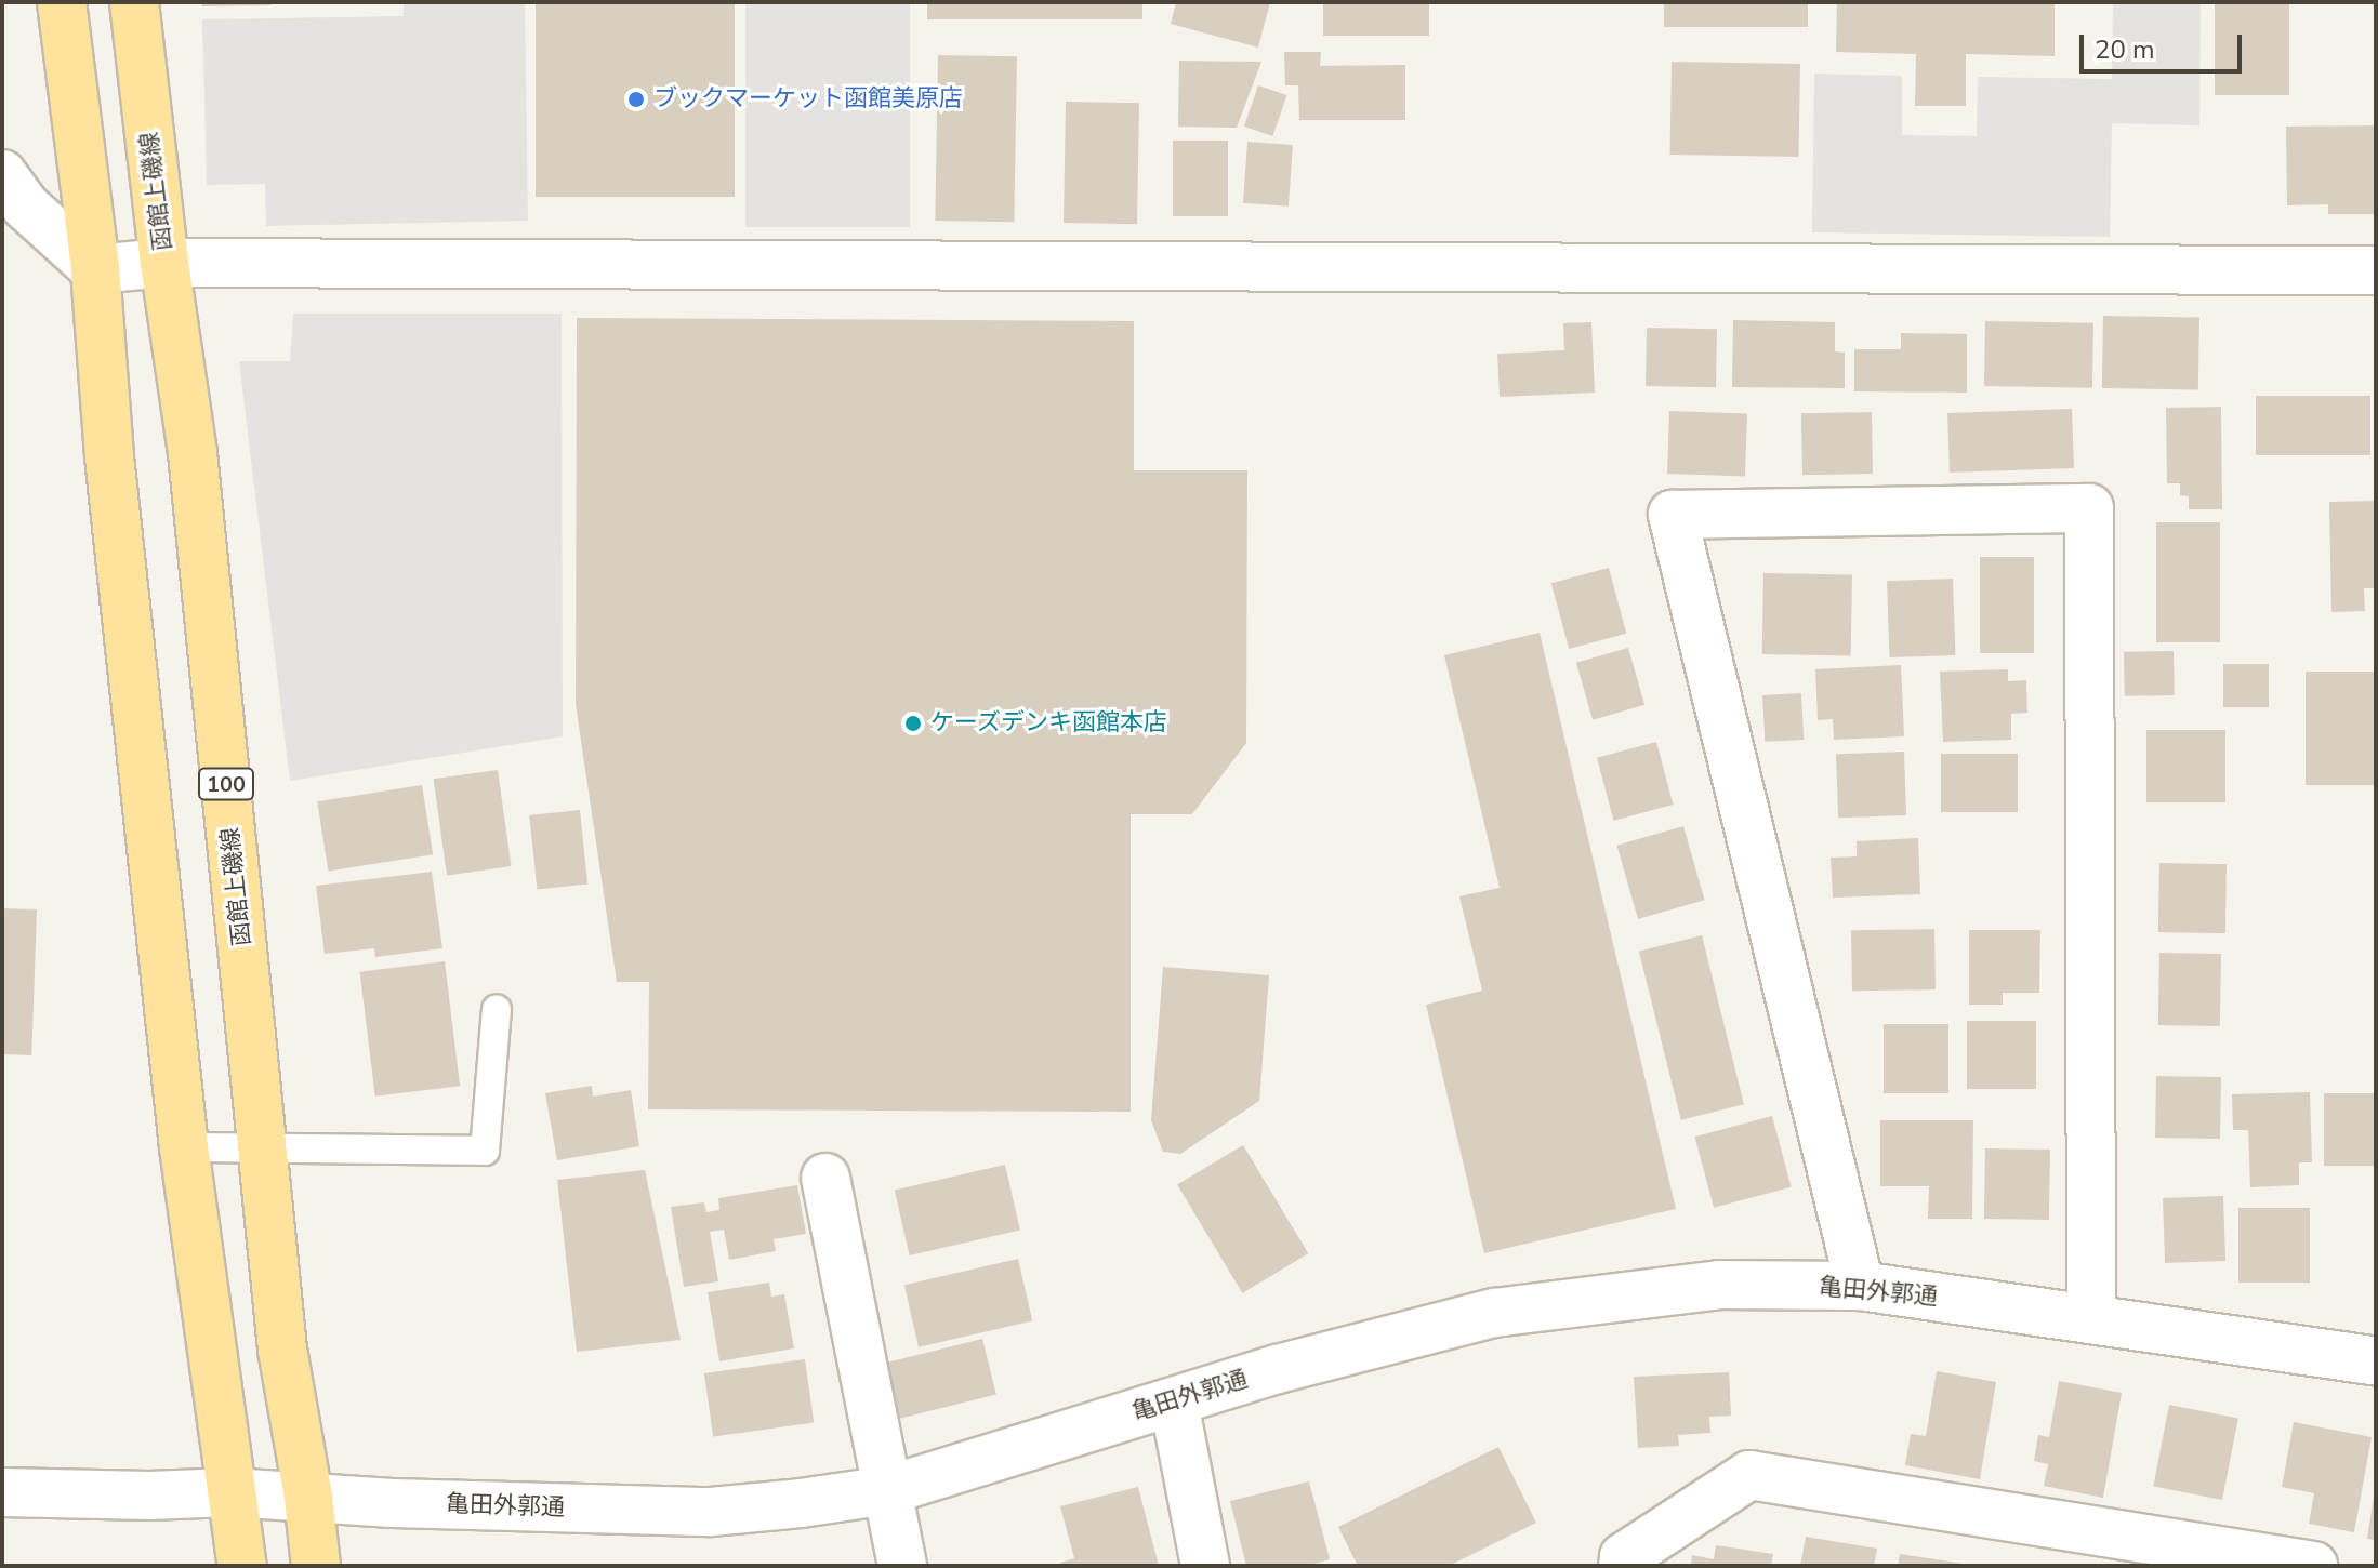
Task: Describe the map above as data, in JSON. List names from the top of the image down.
{
  "streets": {
    "main road": ["函館上磯線", "100"],
    "street": ["亀田外郭通"]
  },
  "crossings": [
    ["函館上磯線", "亀田外郭通"]
  ],
  "places": ["ブックマーケット函館美原店", "ケーズデンキ函館本店"],
  "scale_bar": "20 m"
}
